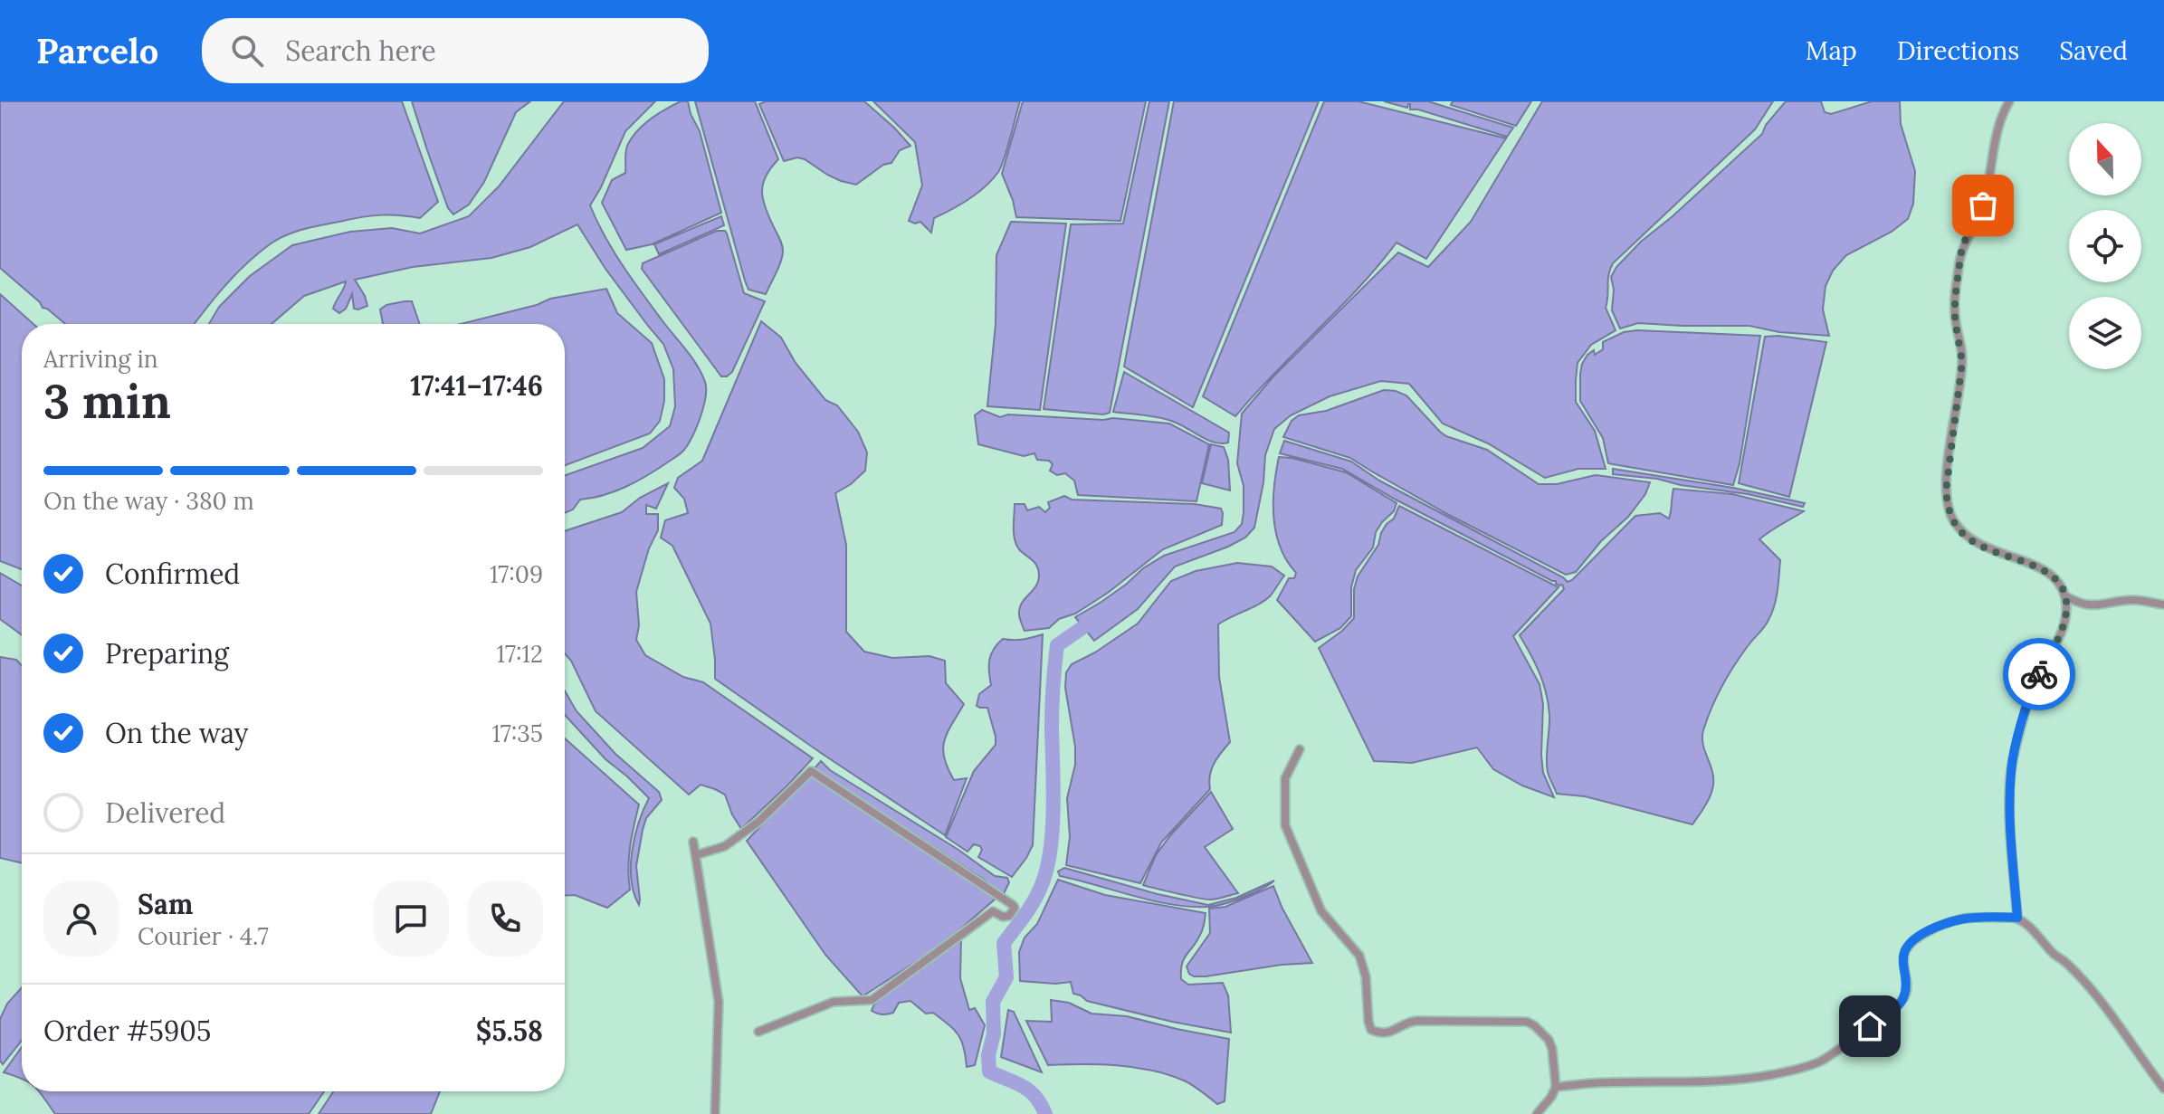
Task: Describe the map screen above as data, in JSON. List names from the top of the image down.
{
  "north": "top",
  "page": {
    "header": "Parcelo",
    "search": "Search here",
    "nav": ["Map", "Directions", "Saved"],
    "heading": ["3 min", "Arriving in", "17:41–17:46"],
    "panel": [
      "Sam",
      "Courier · 4.7",
      "Order #5905",
      "$5.58"
    ],
    "bar": "On the way · 380 m",
    "list": [
      ["Confirmed", "17:09"],
      ["Preparing", "17:12"],
      ["On the way", "17:35"],
      "Delivered"
    ]
  }
}
